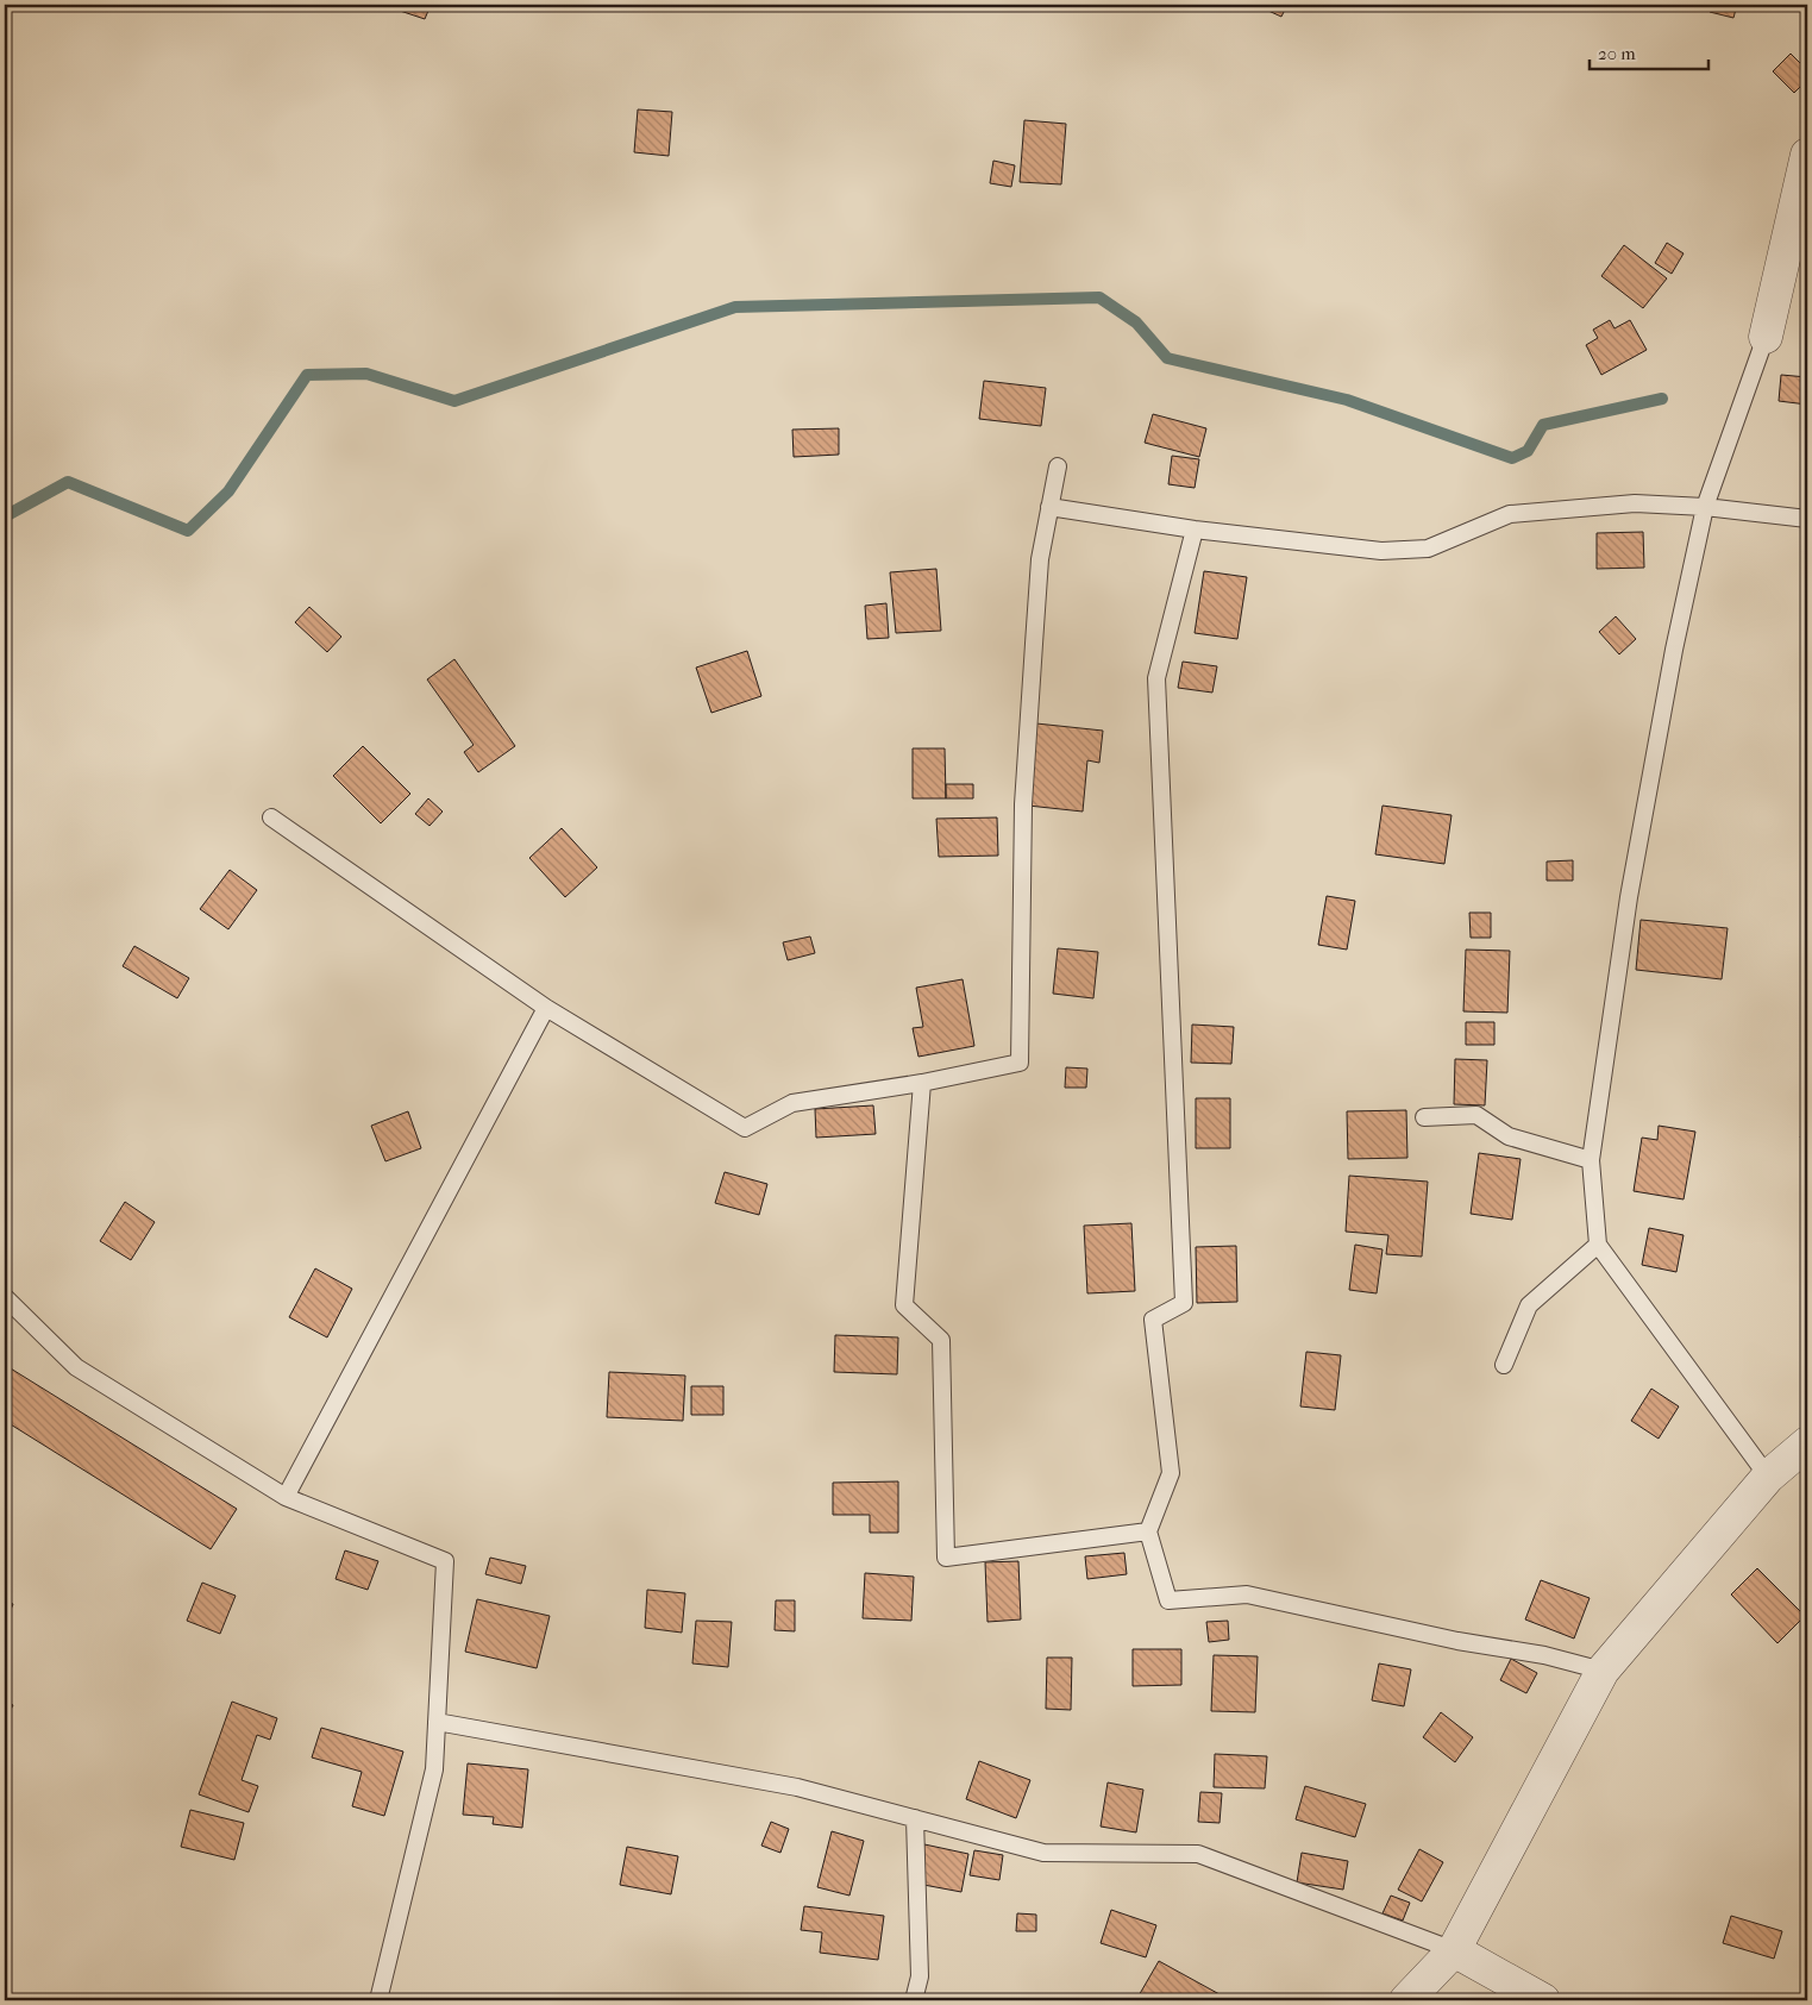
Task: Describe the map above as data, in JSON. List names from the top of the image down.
{
  "scale_bar": "20 m"
}
